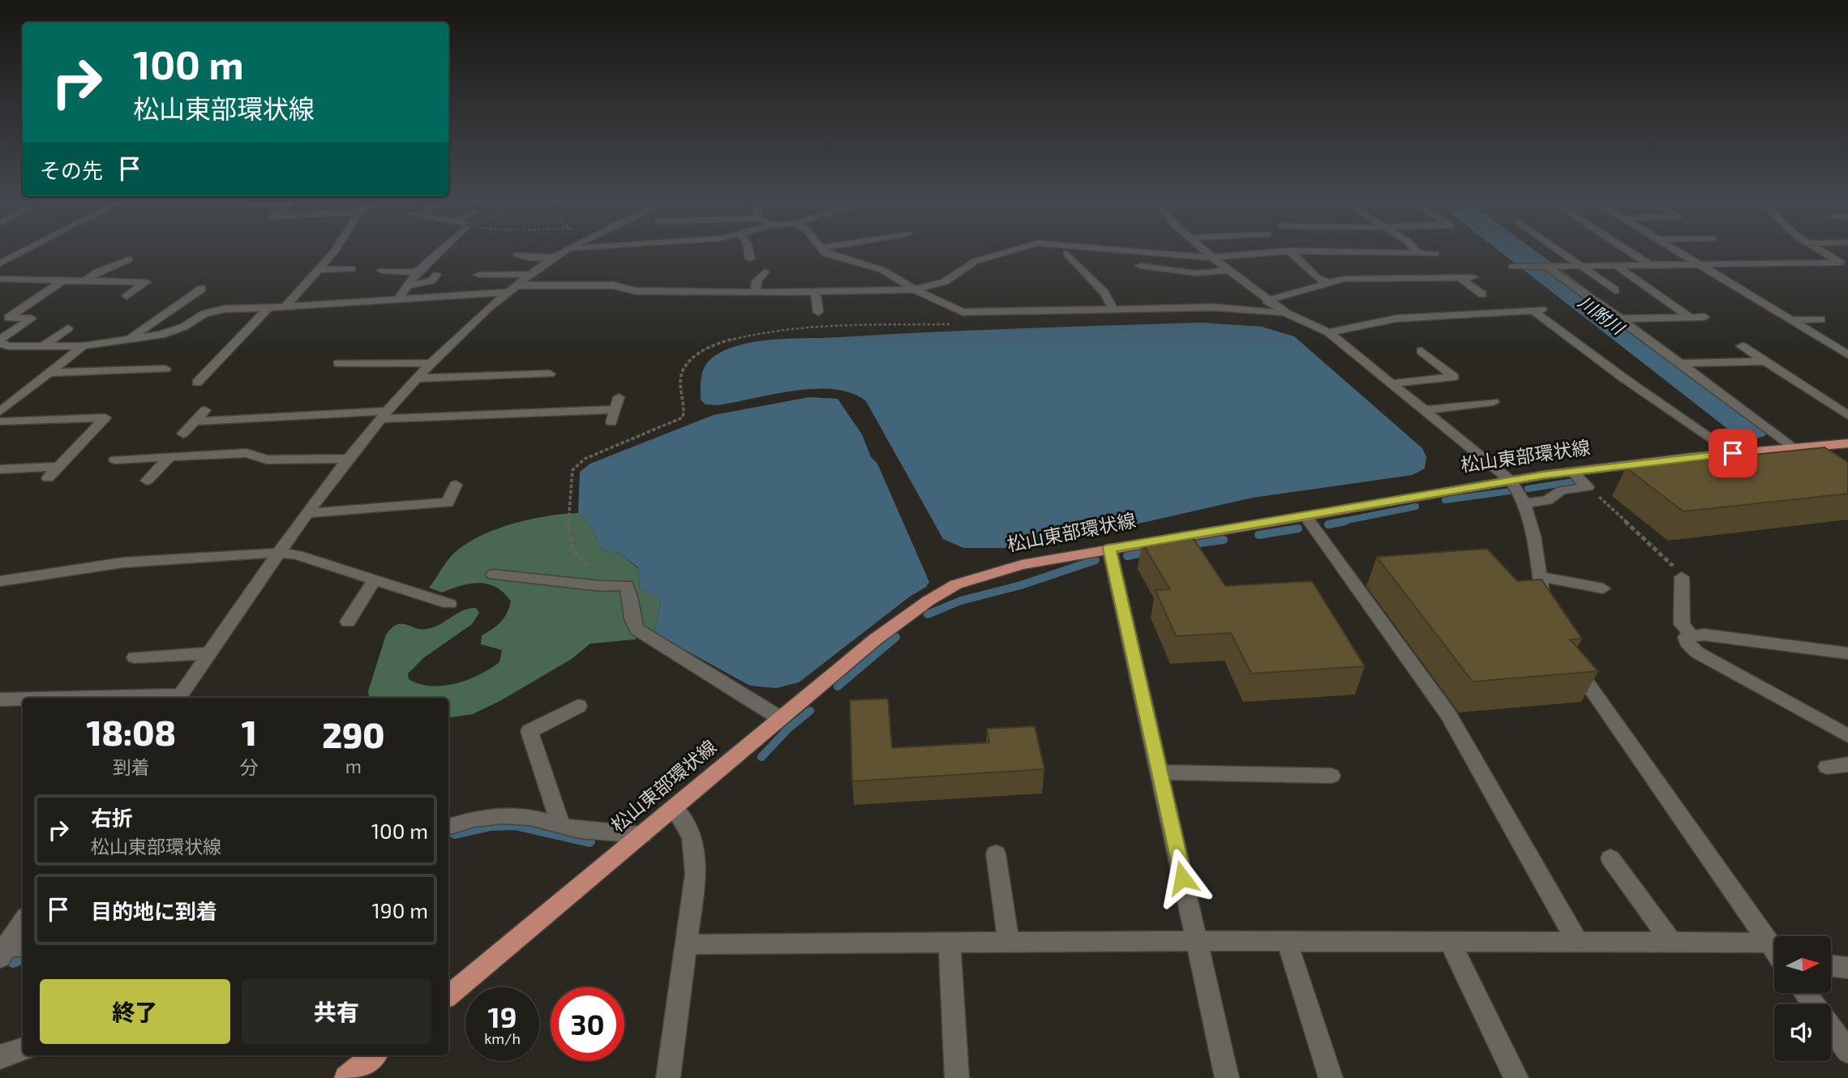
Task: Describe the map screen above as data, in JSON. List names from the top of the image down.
{
  "streets": {
    "main road": ["松山東部環状線"]
  },
  "water": ["川附川"],
  "north": "right",
  "page": {
    "turn": ["100 m", "松山東部環状線"],
    "then": "その先",
    "eta": [
      "18:08",
      "到着",
      "1",
      "分",
      "290",
      "m"
    ],
    "list": [
      {
        "name": "右折",
        "note": "松山東部環状線",
        "value": "100 m"
      },
      {
        "name": "目的地に到着",
        "value": "190 m"
      }
    ],
    "buttons": ["終了", "共有"],
    "speed": "19 km/h",
    "limit": "30"
  }
}
